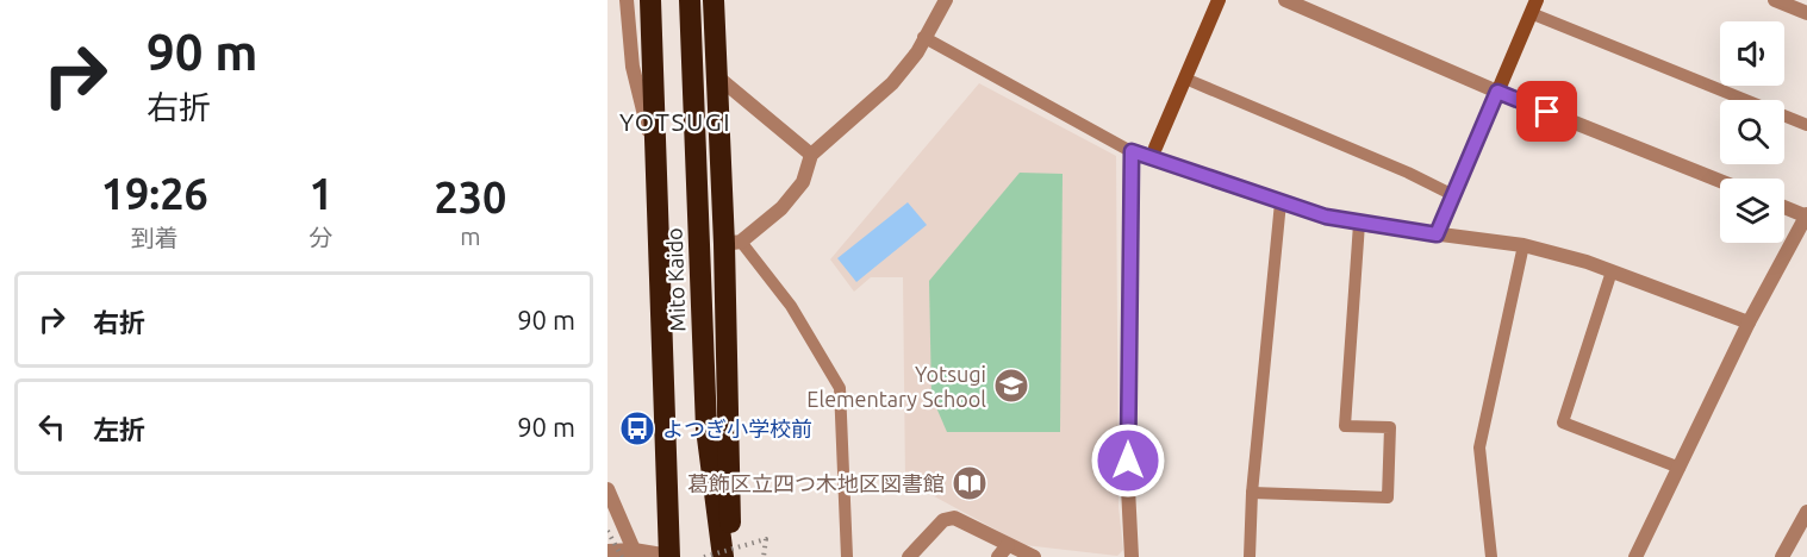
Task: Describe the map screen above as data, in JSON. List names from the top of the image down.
{
  "streets": {
    "highway": ["Mito Kaido"]
  },
  "districts": ["YOTSUGI"],
  "places": {
    "school or university": ["Yotsugi Elementary School"],
    "bus stop": ["よつぎ小学校前"],
    "library": ["葛飾区立四つ木地区図書館"]
  },
  "page": {
    "turn": ["90 m", "右折"],
    "eta": [
      "19:26",
      "到着",
      "1",
      "分",
      "230",
      "m"
    ],
    "list": [
      {
        "name": "右折",
        "value": "90 m"
      },
      {
        "name": "左折",
        "value": "90 m"
      }
    ]
  }
}
